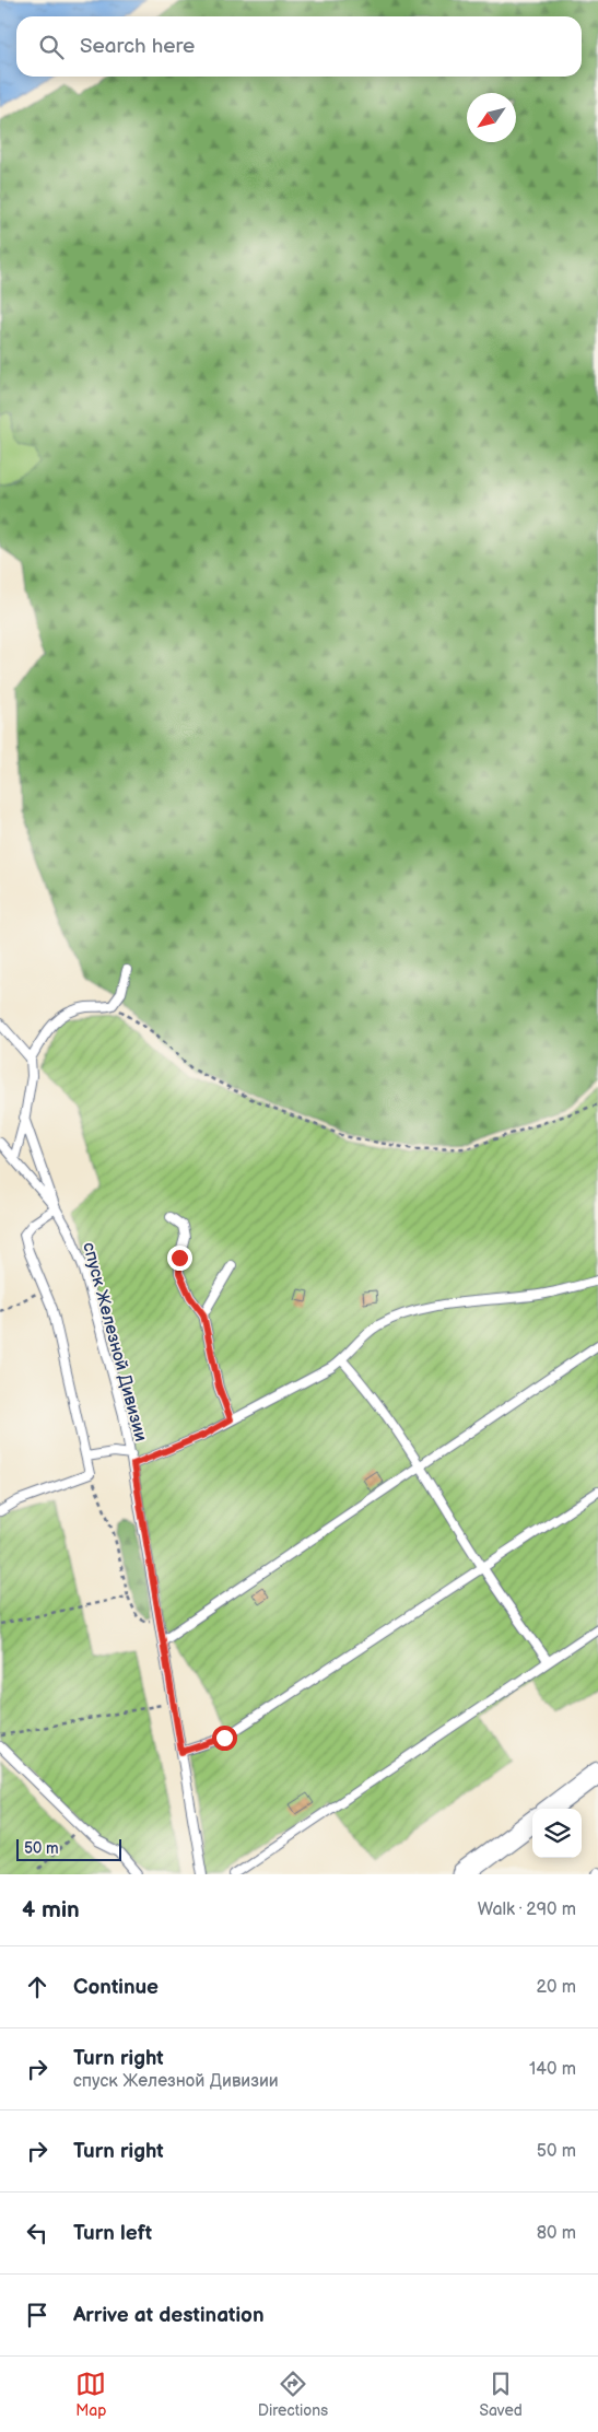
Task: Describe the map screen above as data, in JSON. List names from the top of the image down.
{
  "streets": {
    "lane": ["спуск Железной Дивизии"]
  },
  "scale_bar": "50 m",
  "north": "bottom left",
  "page": {
    "search": "Search here",
    "scale": "50 m",
    "heading": ["4 min", "Walk · 290 m"],
    "list": [
      ["Continue", "20 m"],
      ["Turn right", "спуск Железной Дивизии", "140 m"],
      ["Turn right", "50 m"],
      ["Turn left", "80 m"],
      "Arrive at destination"
    ],
    "nav": ["Map", "Directions", "Saved"]
  }
}
